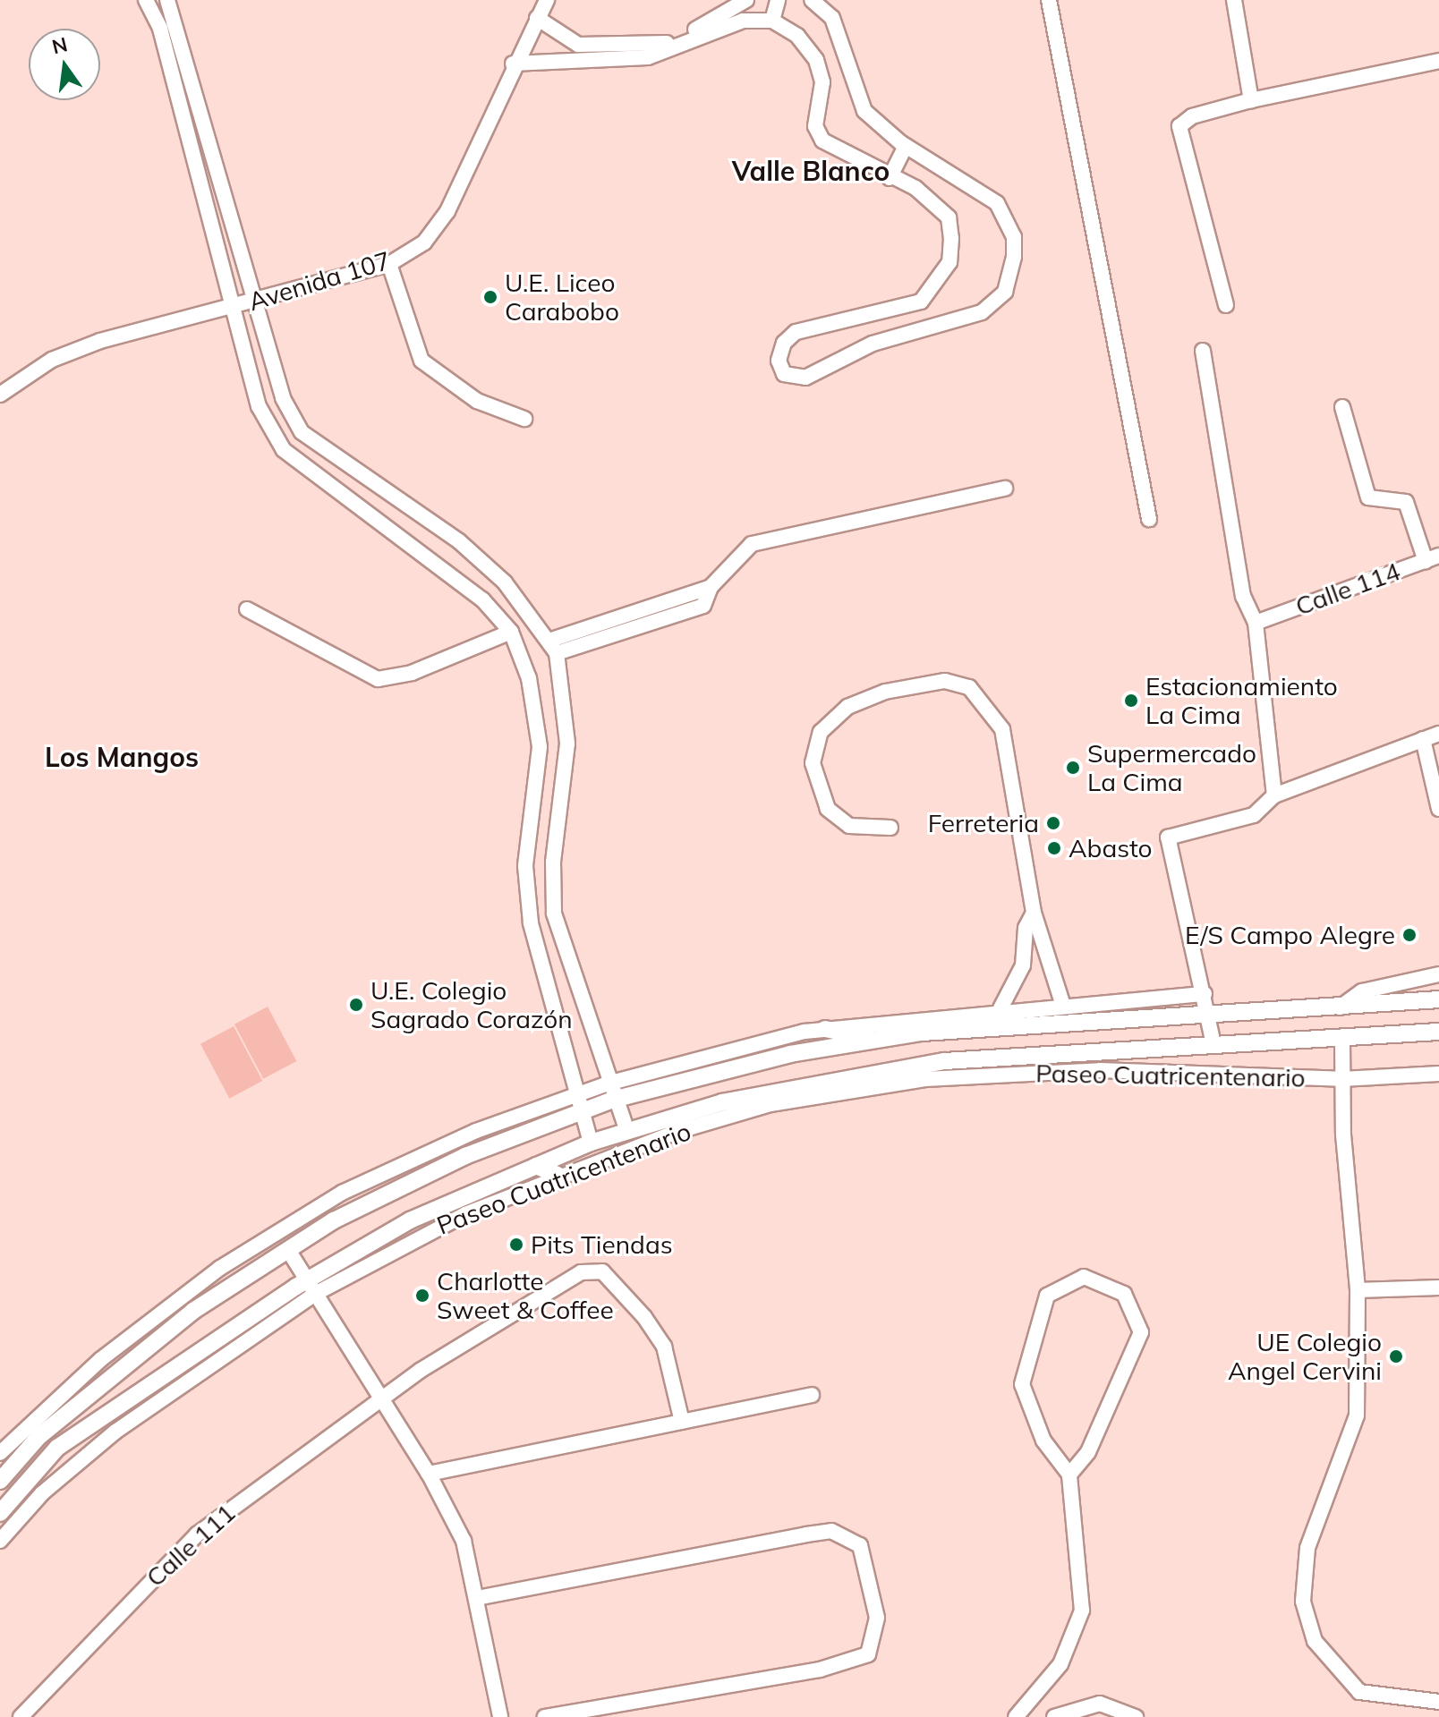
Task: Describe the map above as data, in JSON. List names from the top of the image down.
{
  "streets": {
    "street": [
      "Avenida 107",
      "Calle 114",
      "Paseo Cuatricentenario",
      "Calle 111"
    ]
  },
  "districts": ["Valle Blanco", "Los Mangos"],
  "places": [
    "U.E. Liceo Carabobo",
    "Estacionamiento La Cima",
    "Supermercado La Cima",
    "Ferreteria",
    "Abasto",
    "E/S Campo Alegre",
    "U.E. Colegio Sagrado Corazón",
    "Pits Tiendas",
    "Charlotte Sweet & Coffee",
    "UE Colegio Angel Cervini"
  ],
  "north": "top"
}
